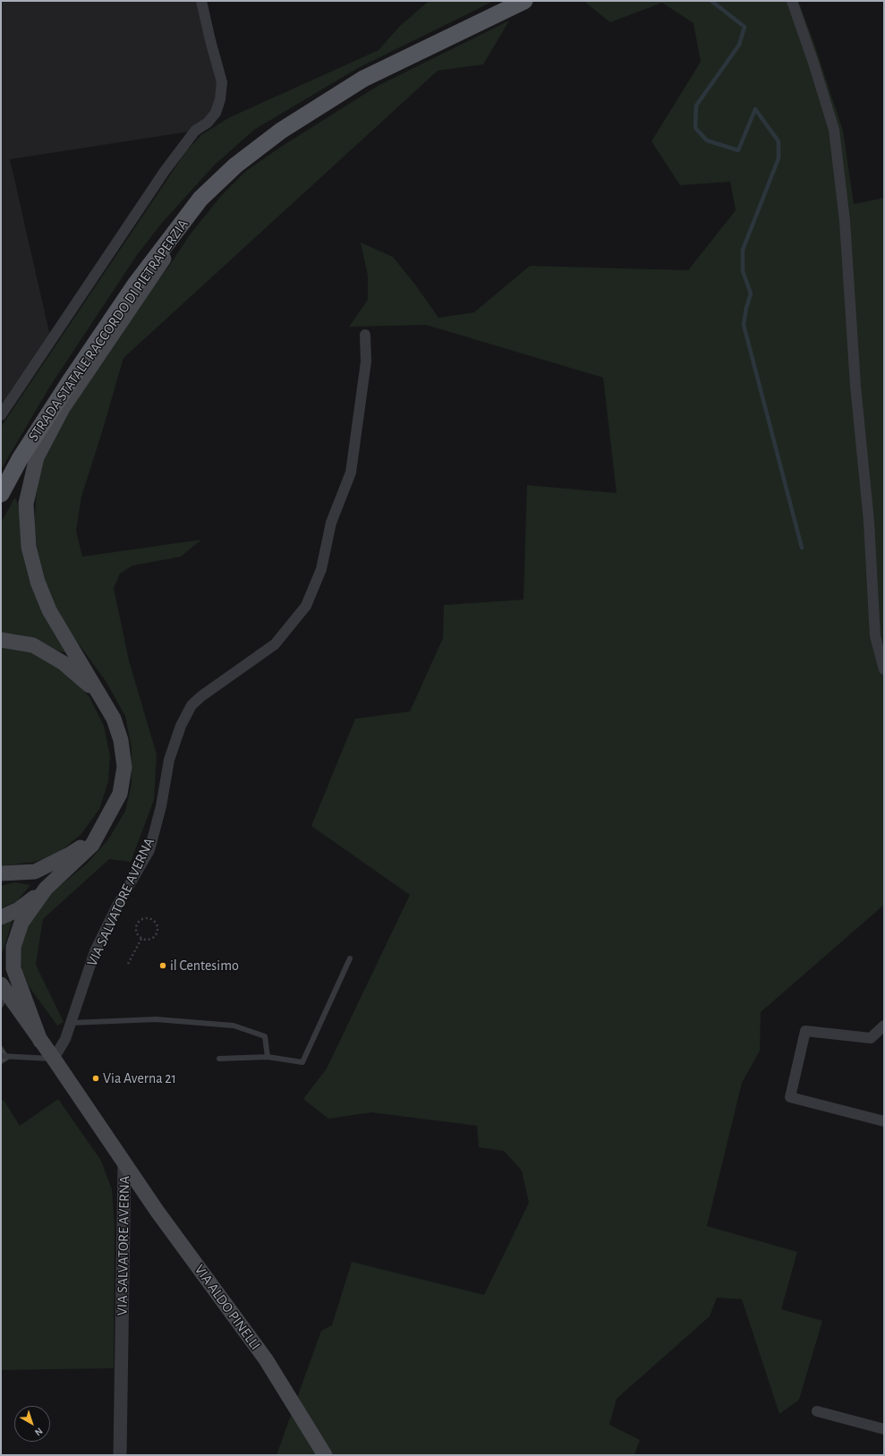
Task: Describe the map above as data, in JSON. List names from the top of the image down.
{
  "streets": {
    "main road": ["STRADA STATALE RACCORDO DI PIETRAPERZIA", "VIA SALVATORE AVERNA", "VIA ALDO PINELLI"]
  },
  "crossings": [
    ["VIA SALVATORE AVERNA", "VIA ALDO PINELLI"]
  ],
  "places": ["il Centesimo", "Via Averna 21"],
  "north": "bottom right"
}
